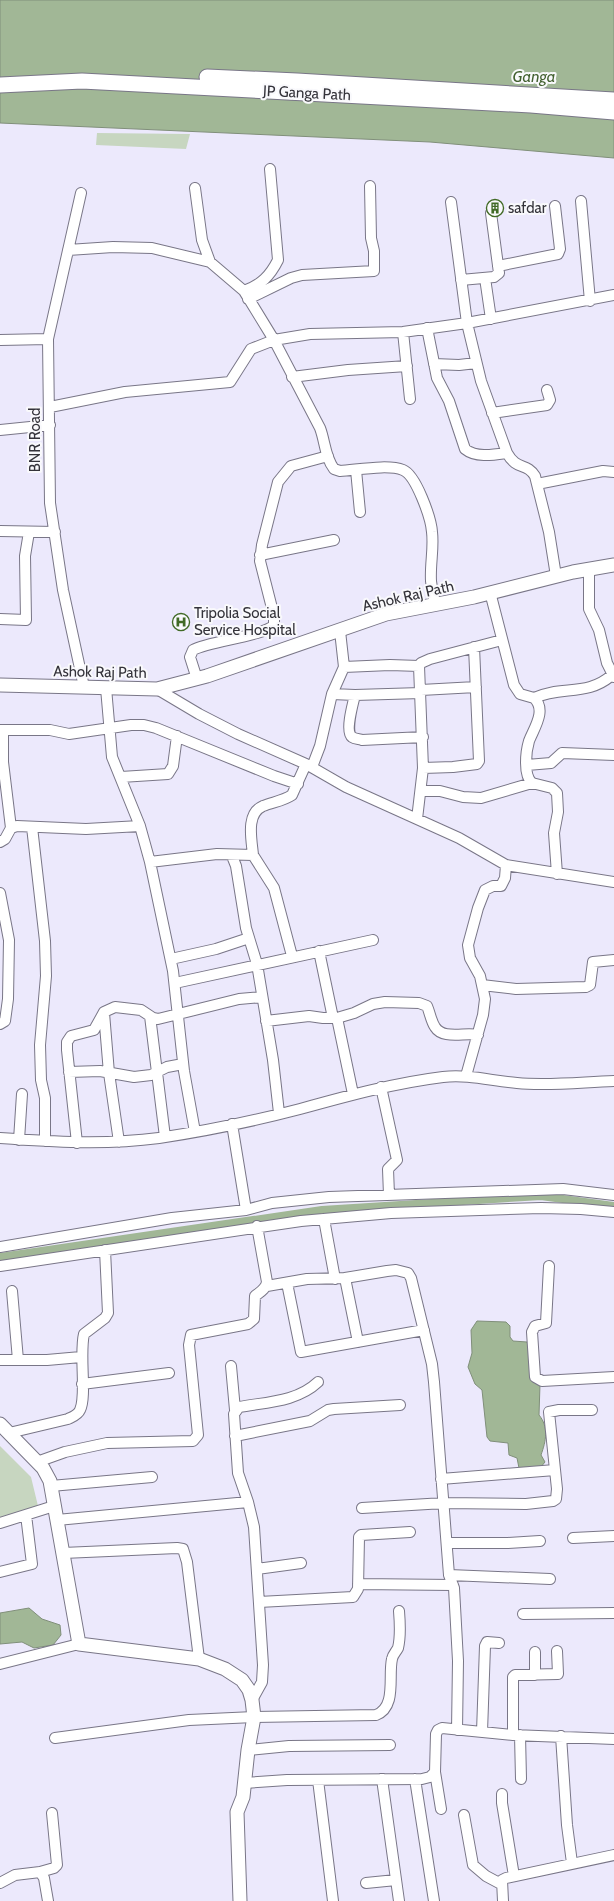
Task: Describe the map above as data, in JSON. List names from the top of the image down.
{
  "streets": {
    "highway": ["JP Ganga Path"],
    "main road": ["Ashok Raj Path"],
    "street": ["BNR Road"]
  },
  "crossings": [
    ["BNR Road", "Ashok Raj Path"]
  ],
  "water": ["Ganga"],
  "places": {
    "building": ["safdar"],
    "hospital": ["Tripolia Social Service Hospital"]
  }
}
